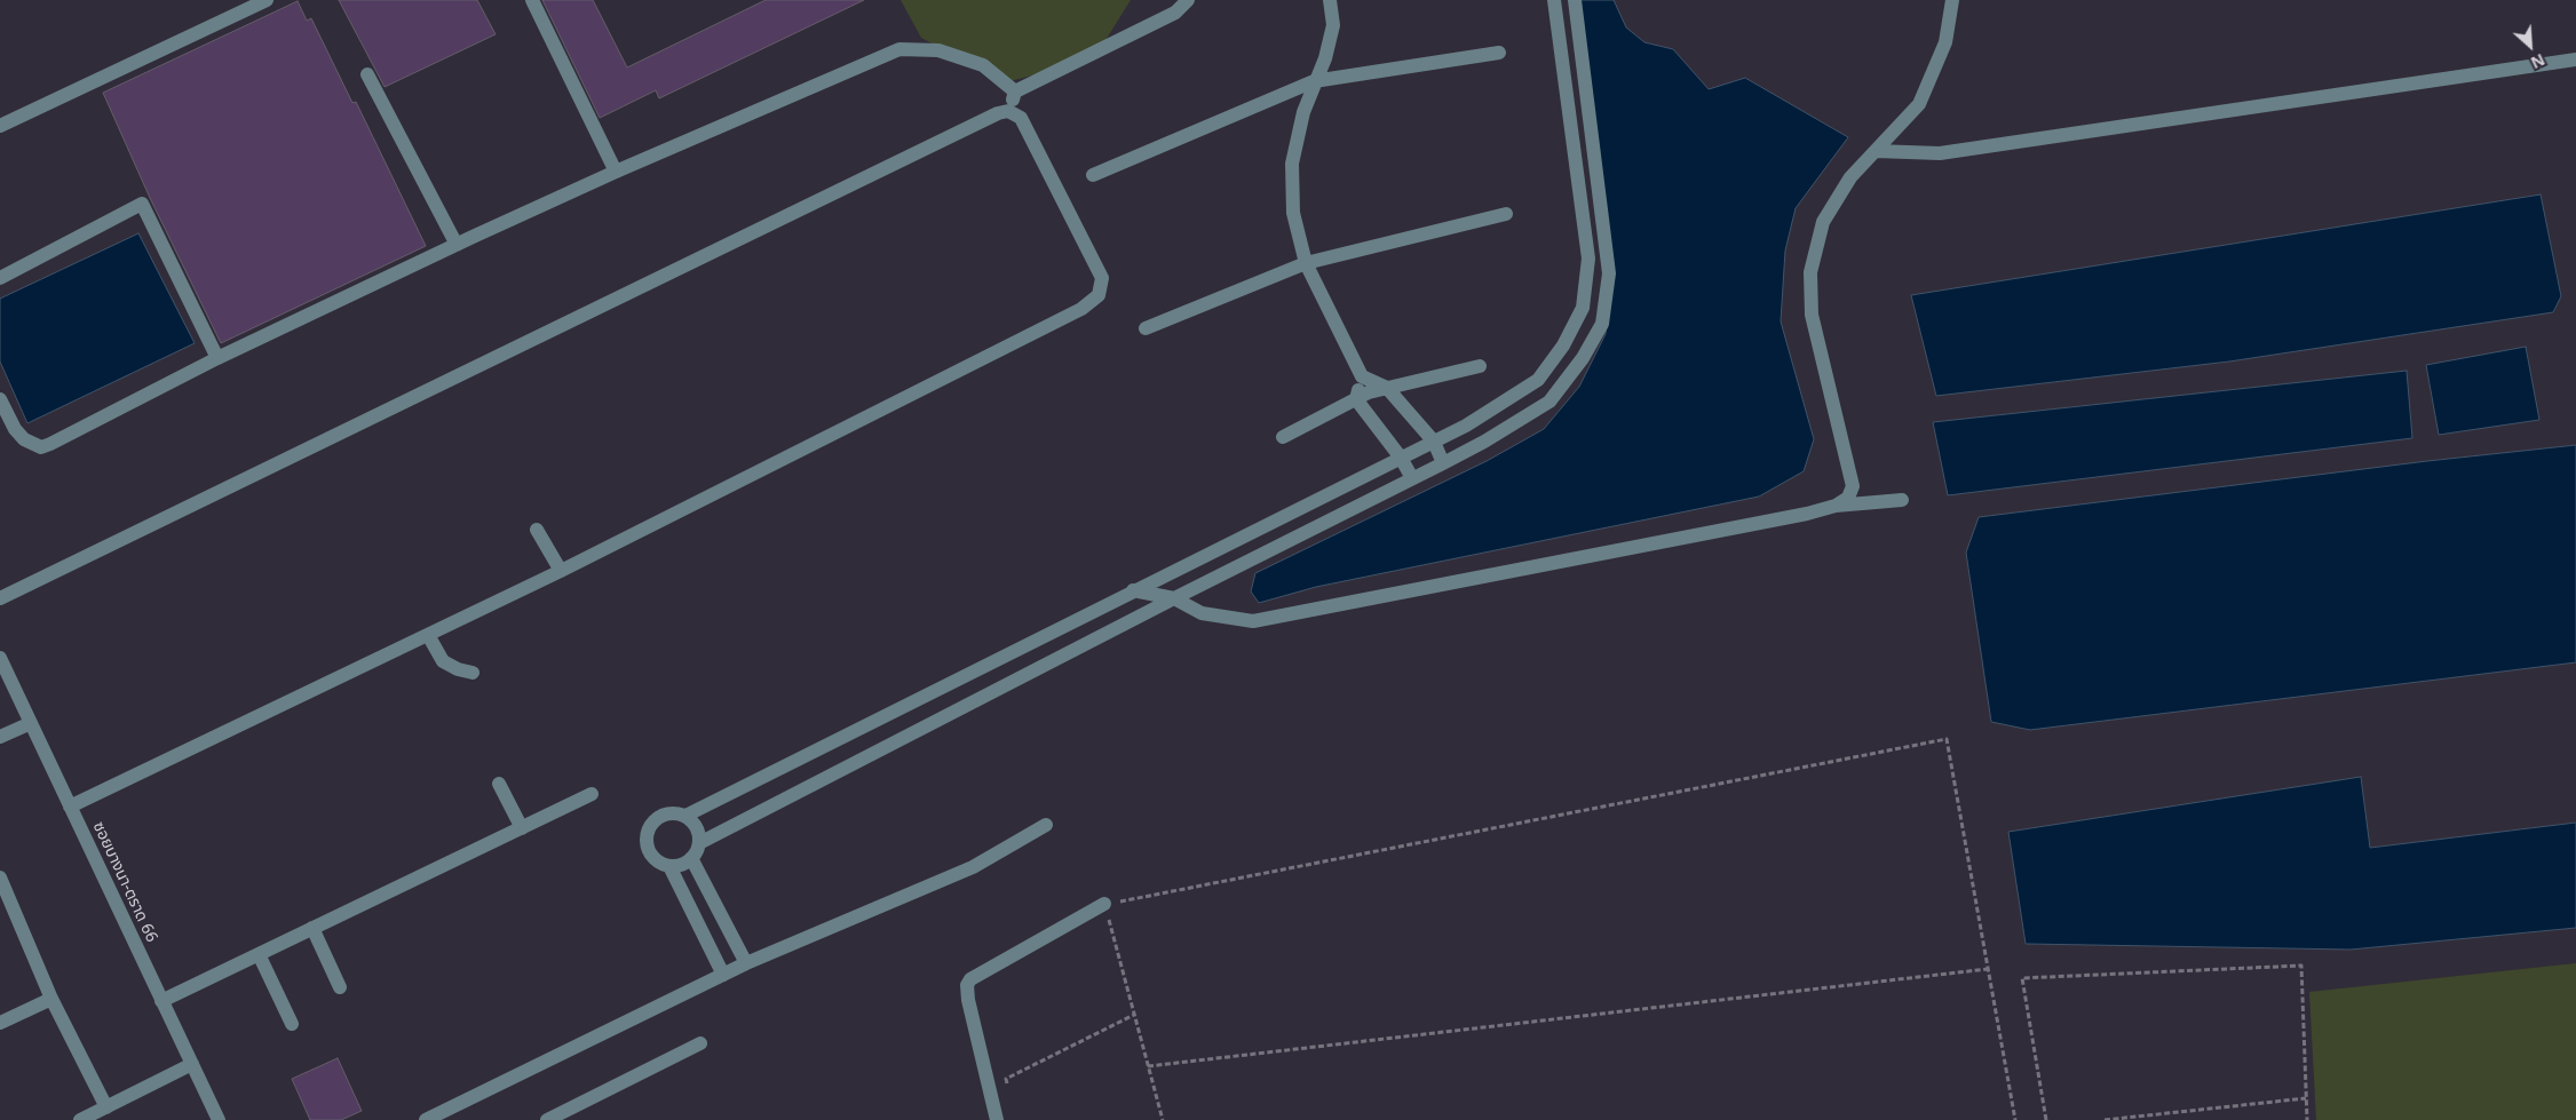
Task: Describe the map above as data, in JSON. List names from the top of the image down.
{
  "streets": {
    "street": ["ซอยบางนา-ตราด 66"]
  },
  "north": "bottom right"
}
